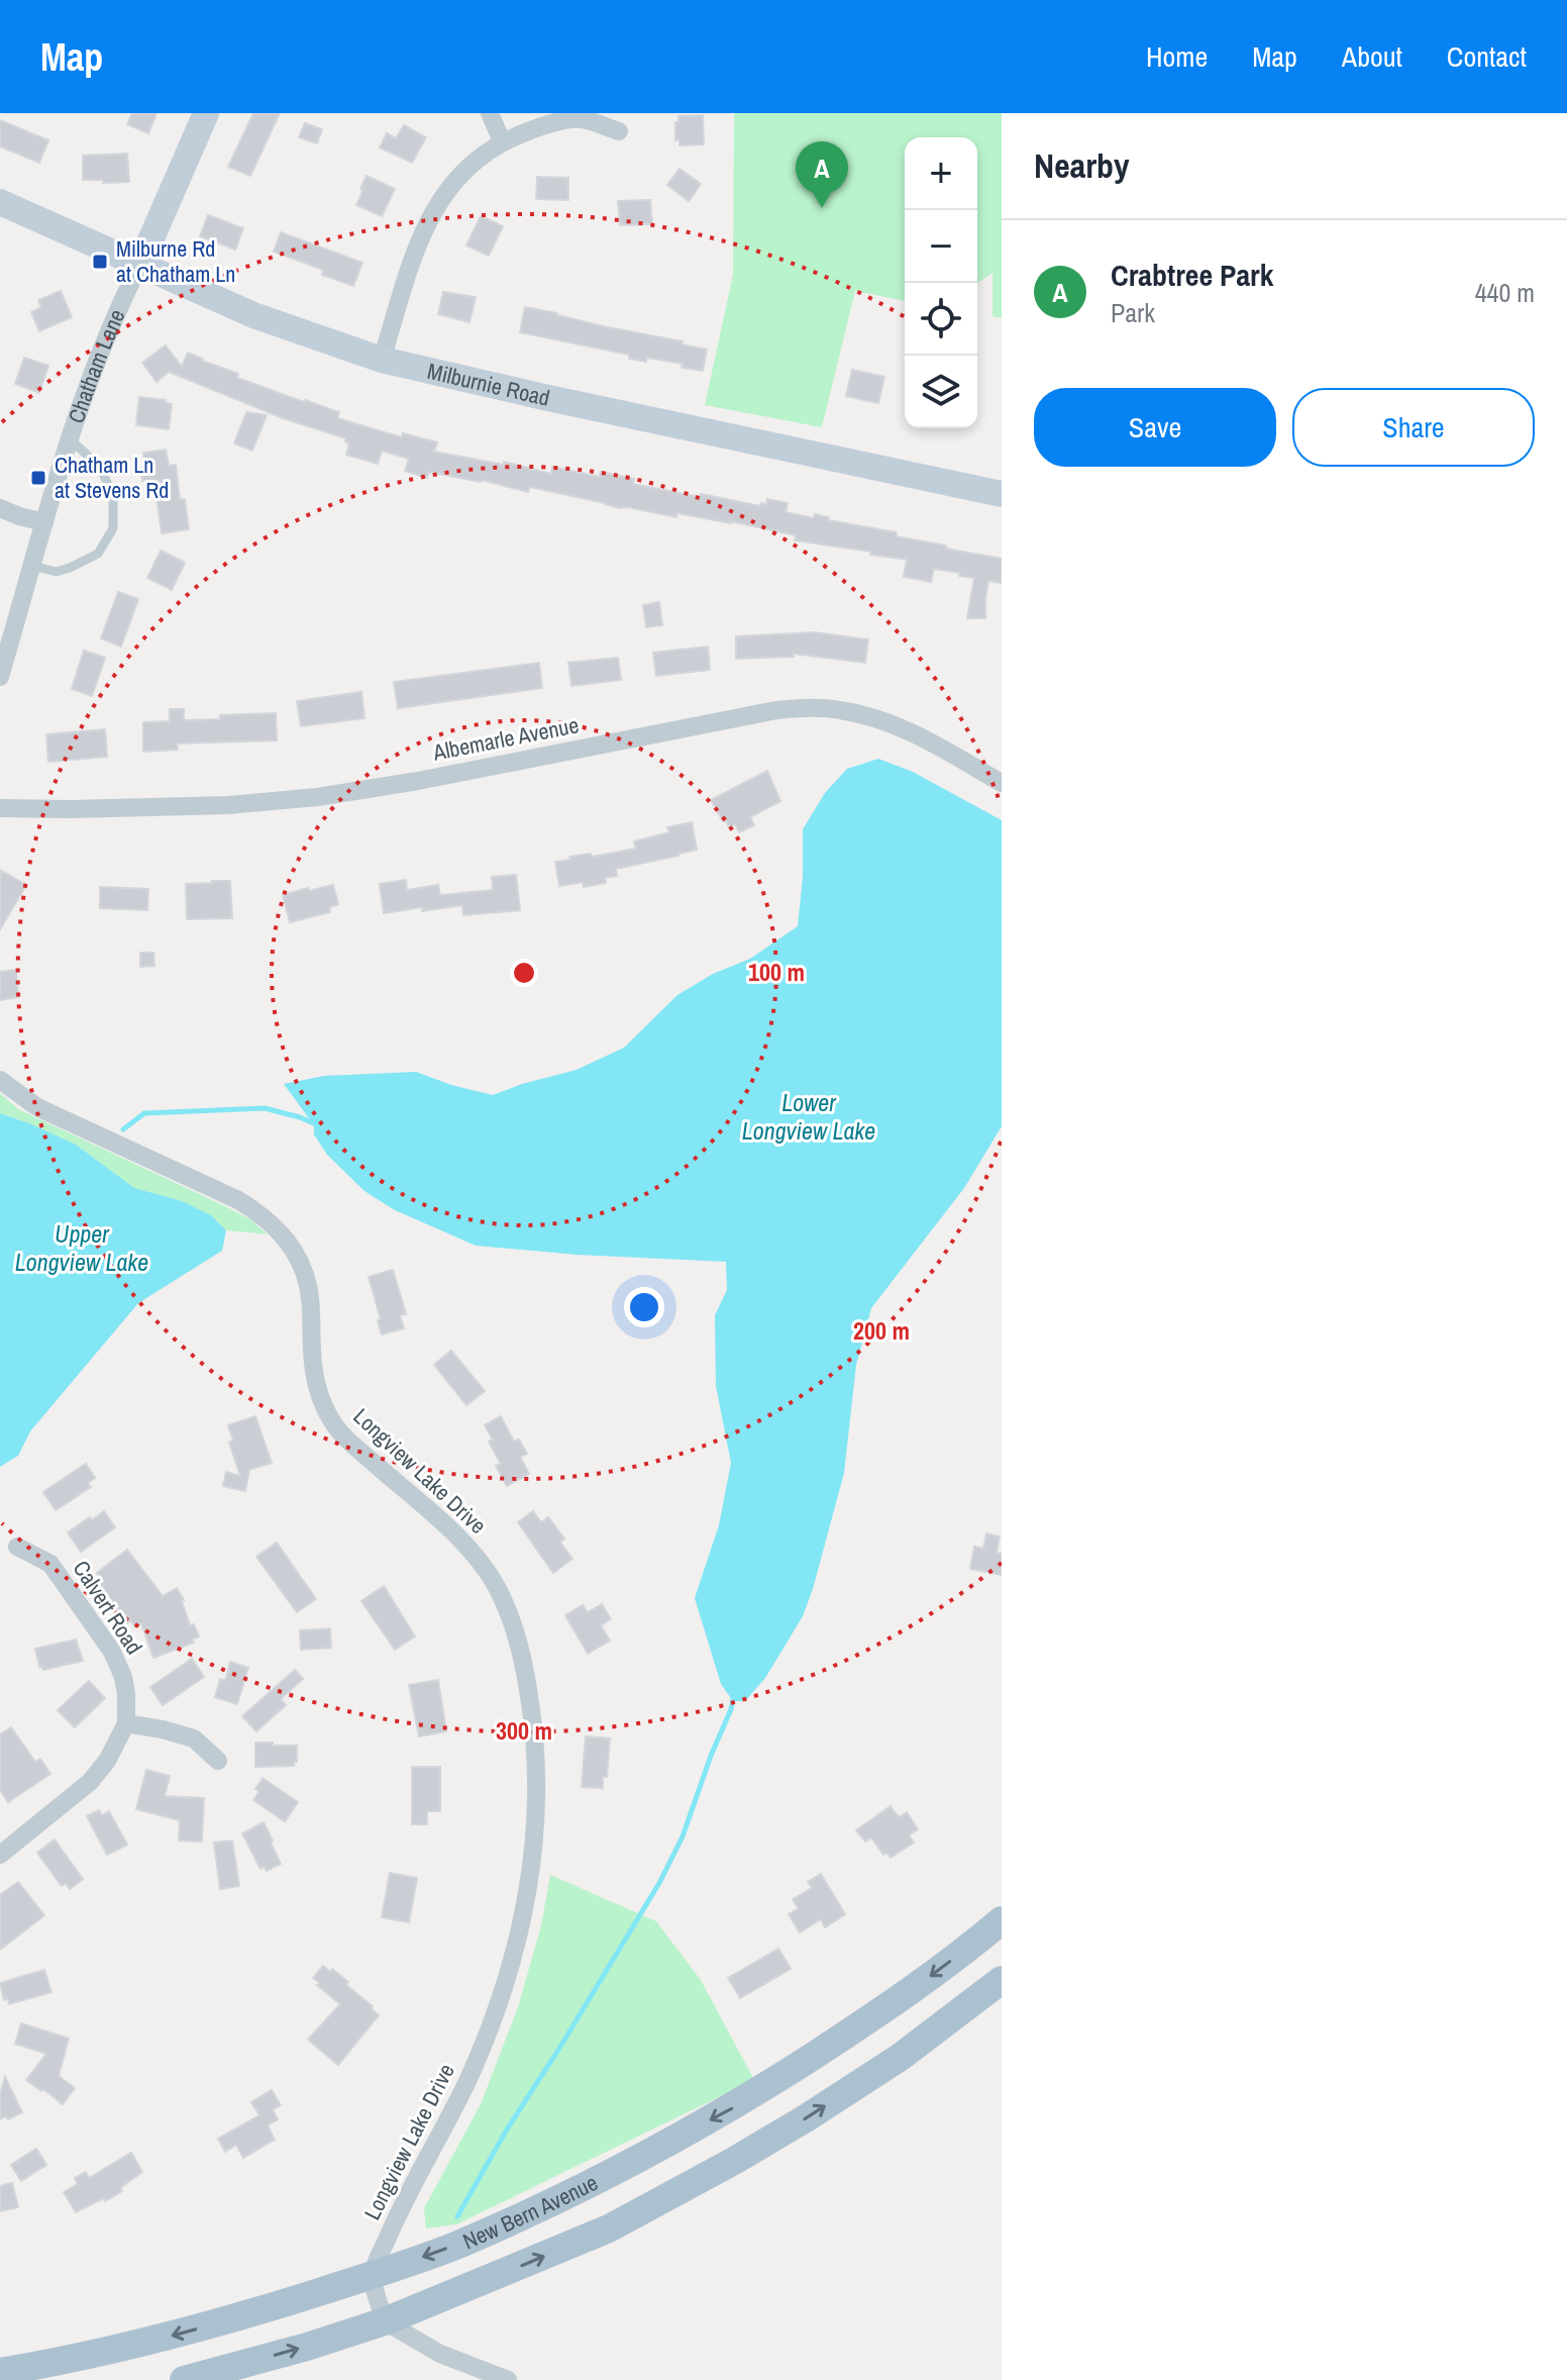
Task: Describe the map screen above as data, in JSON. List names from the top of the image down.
{
  "streets": {
    "main road": ["New Bern Avenue"],
    "street": [
      "Chatham Lane",
      "Milburnie Road",
      "Albemarle Avenue",
      "Longview Lake Drive",
      "Calvert Road"
    ]
  },
  "crossings": [
    ["Chatham Lane", "Milburnie Road"],
    ["Longview Lake Drive", "New Bern Avenue"]
  ],
  "water": ["Lower Longview Lake", "Upper Longview Lake"],
  "places": {
    "transit": ["Milburne Rd at Chatham Ln", "Chatham Ln at Stevens Rd"]
  },
  "page": {
    "header": "Map",
    "nav": [
      "Home",
      "Map",
      "About",
      "Contact"
    ],
    "heading": "Nearby",
    "map_buttons": ["+", "−"],
    "pins": "A",
    "list": [
      {
        "mark": "A",
        "name": "Crabtree Park",
        "note": "Park",
        "value": "440 m"
      }
    ],
    "buttons": ["Save", "Share"]
  },
  "rings": ["100 m", "200 m", "300 m"]
}
